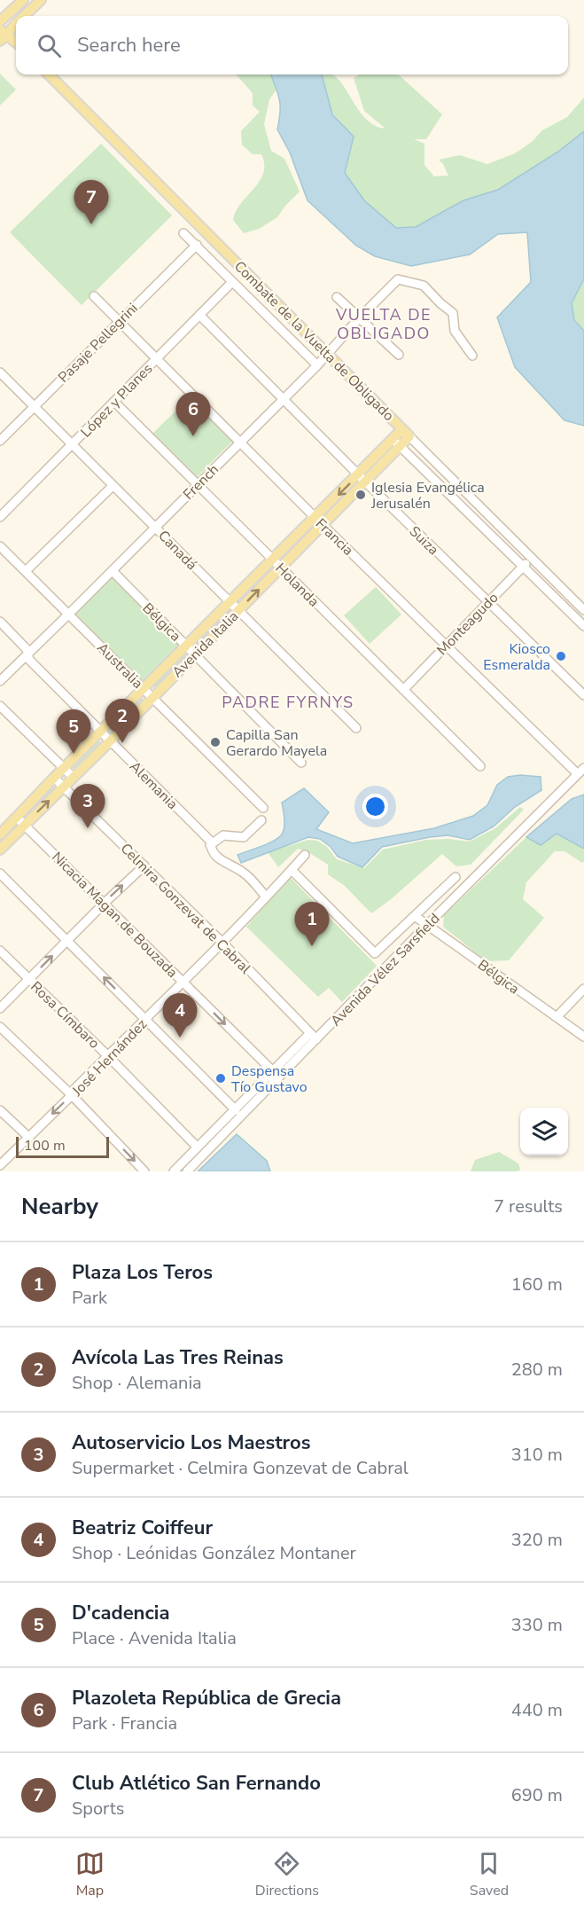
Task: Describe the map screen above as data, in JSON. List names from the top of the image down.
{
  "streets": {
    "main road": ["Combate de la Vuelta de Obligado", "Avenida Italia"],
    "street": [
      "Pasaje Pellegrini",
      "López y Planes",
      "French",
      "Francia",
      "Suiza",
      "Canadá",
      "Holanda",
      "Bélgica",
      "Monteagudo",
      "Australia",
      "Alemania",
      "Celmira Gonzevat de Cabral",
      "Nicacia Magan de Bouzada",
      "Avenida Vélez Sarsfield",
      "Rosa Címbaro",
      "José Hernández"
    ]
  },
  "crossings": [
    ["Combate de la Vuelta de Obligado", "Pasaje Pellegrini"],
    ["Combate de la Vuelta de Obligado", "López y Planes"],
    ["Combate de la Vuelta de Obligado", "French"],
    ["Combate de la Vuelta de Obligado", "Monteagudo"],
    ["Combate de la Vuelta de Obligado", "Avenida Italia"],
    ["Pasaje Pellegrini", "Francia"],
    ["Pasaje Pellegrini", "Canadá"],
    ["López y Planes", "Francia"],
    ["López y Planes", "Suiza"],
    ["López y Planes", "Canadá"],
    ["López y Planes", "Holanda"],
    ["French", "Francia"],
    ["French", "Suiza"],
    ["French", "Canadá"],
    ["French", "Holanda"],
    ["French", "Bélgica"],
    ["French", "Australia"],
    ["French", "Alemania"],
    ["Francia", "Monteagudo"],
    ["Francia", "Avenida Italia"],
    ["Francia", "Avenida Vélez Sarsfield"],
    ["Suiza", "Monteagudo"],
    ["Suiza", "Avenida Italia"],
    ["Canadá", "Avenida Italia"],
    ["Holanda", "Monteagudo"],
    ["Holanda", "Avenida Italia"],
    ["Bélgica", "Avenida Italia"],
    ["Bélgica", "Avenida Vélez Sarsfield"],
    ["Avenida Italia", "Australia"],
    ["Avenida Italia", "Alemania"],
    ["Avenida Italia", "Celmira Gonzevat de Cabral"],
    ["Avenida Italia", "Nicacia Magan de Bouzada"],
    ["Alemania", "José Hernández"],
    ["Celmira Gonzevat de Cabral", "Avenida Vélez Sarsfield"],
    ["Celmira Gonzevat de Cabral", "José Hernández"],
    ["Nicacia Magan de Bouzada", "Avenida Vélez Sarsfield"],
    ["Nicacia Magan de Bouzada", "José Hernández"],
    ["Avenida Vélez Sarsfield", "Rosa Címbaro"],
    ["Avenida Vélez Sarsfield", "José Hernández"],
    ["Rosa Címbaro", "José Hernández"]
  ],
  "districts": ["VUELTA DE OBLIGADO", "PADRE FYRNYS"],
  "places": [
    "Iglesia Evangélica Jerusalén",
    "Kiosco Esmeralda",
    "Capilla San Gerardo Mayela",
    "Despensa Tío Gustavo"
  ],
  "scale_bar": "100 m",
  "page": {
    "search": "Search here",
    "pins": [
      "7",
      "6",
      "2",
      "5",
      "3",
      "1",
      "4"
    ],
    "scale": "100 m",
    "heading": ["Nearby", "7 results"],
    "list": [
      {
        "mark": "1",
        "name": "Plaza Los Teros",
        "note": "Park",
        "value": "160 m"
      },
      {
        "mark": "2",
        "name": "Avícola Las Tres Reinas",
        "note": "Shop · Alemania",
        "value": "280 m"
      },
      {
        "mark": "3",
        "name": "Autoservicio Los Maestros",
        "note": "Supermarket · Celmira Gonzevat de Cabral",
        "value": "310 m"
      },
      {
        "mark": "4",
        "name": "Beatriz Coiffeur",
        "note": "Shop · Leónidas González Montaner",
        "value": "320 m"
      },
      {
        "mark": "5",
        "name": "D'cadencia",
        "note": "Place · Avenida Italia",
        "value": "330 m"
      },
      {
        "mark": "6",
        "name": "Plazoleta República de Grecia",
        "note": "Park · Francia",
        "value": "440 m"
      },
      {
        "mark": "7",
        "name": "Club Atlético San Fernando",
        "note": "Sports",
        "value": "690 m"
      }
    ],
    "nav": ["Map", "Directions", "Saved"]
  }
}
